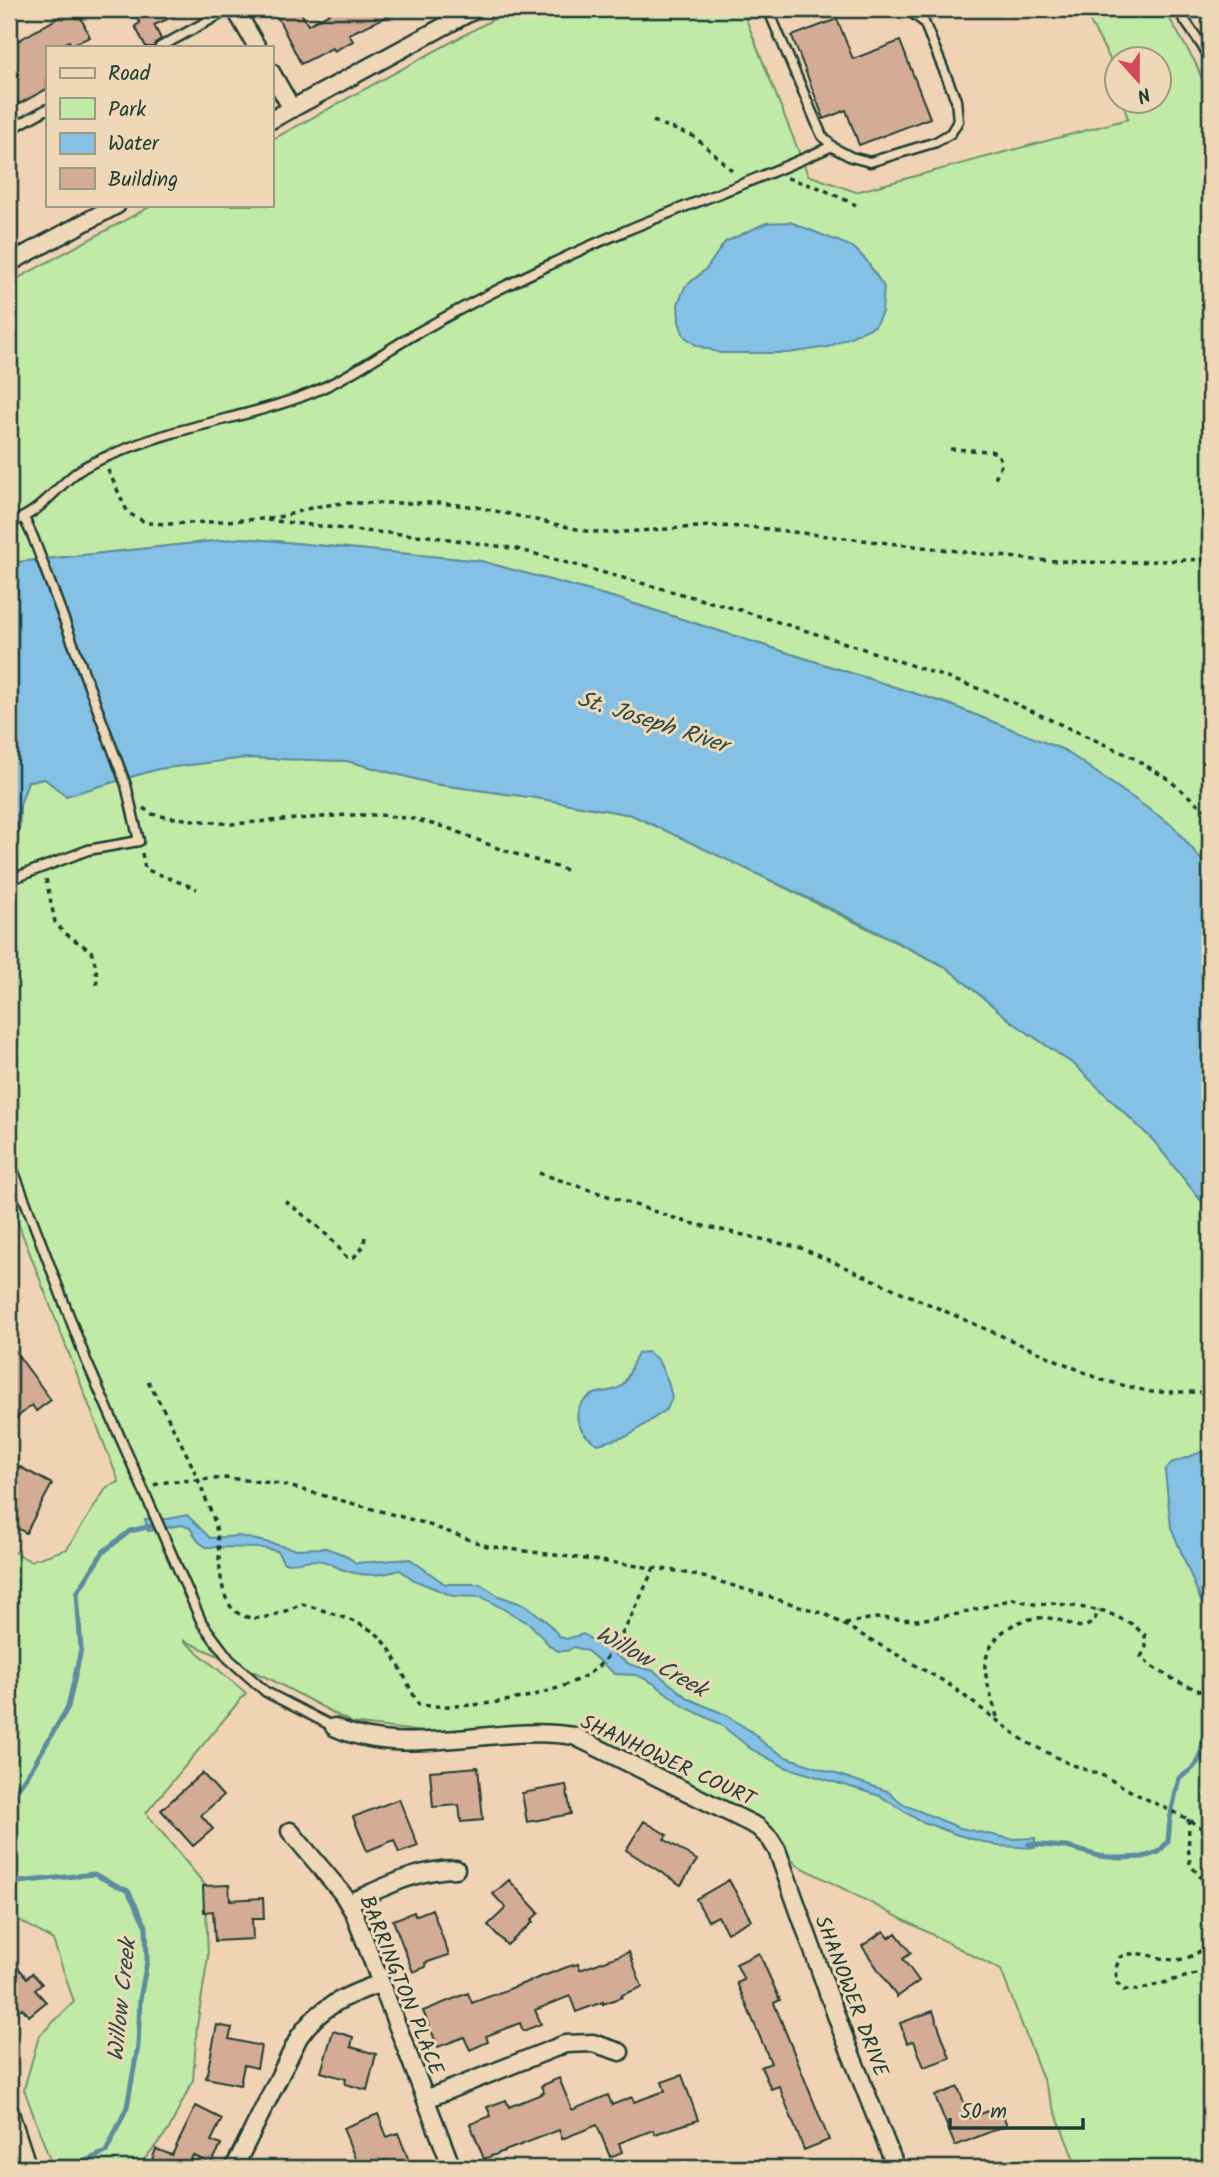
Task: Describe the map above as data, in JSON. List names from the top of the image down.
{
  "streets": {
    "street": ["SHANHOWER COURT", "BARRINGTON PLACE", "SHANOWER DRIVE"]
  },
  "crossings": [
    ["SHANHOWER COURT", "SHANOWER DRIVE"]
  ],
  "water": ["St. Joseph River", "Willow Creek"],
  "legend": [
    "Road",
    "Park",
    "Water",
    "Building"
  ],
  "scale_bar": "50 m",
  "north": "bottom"
}
